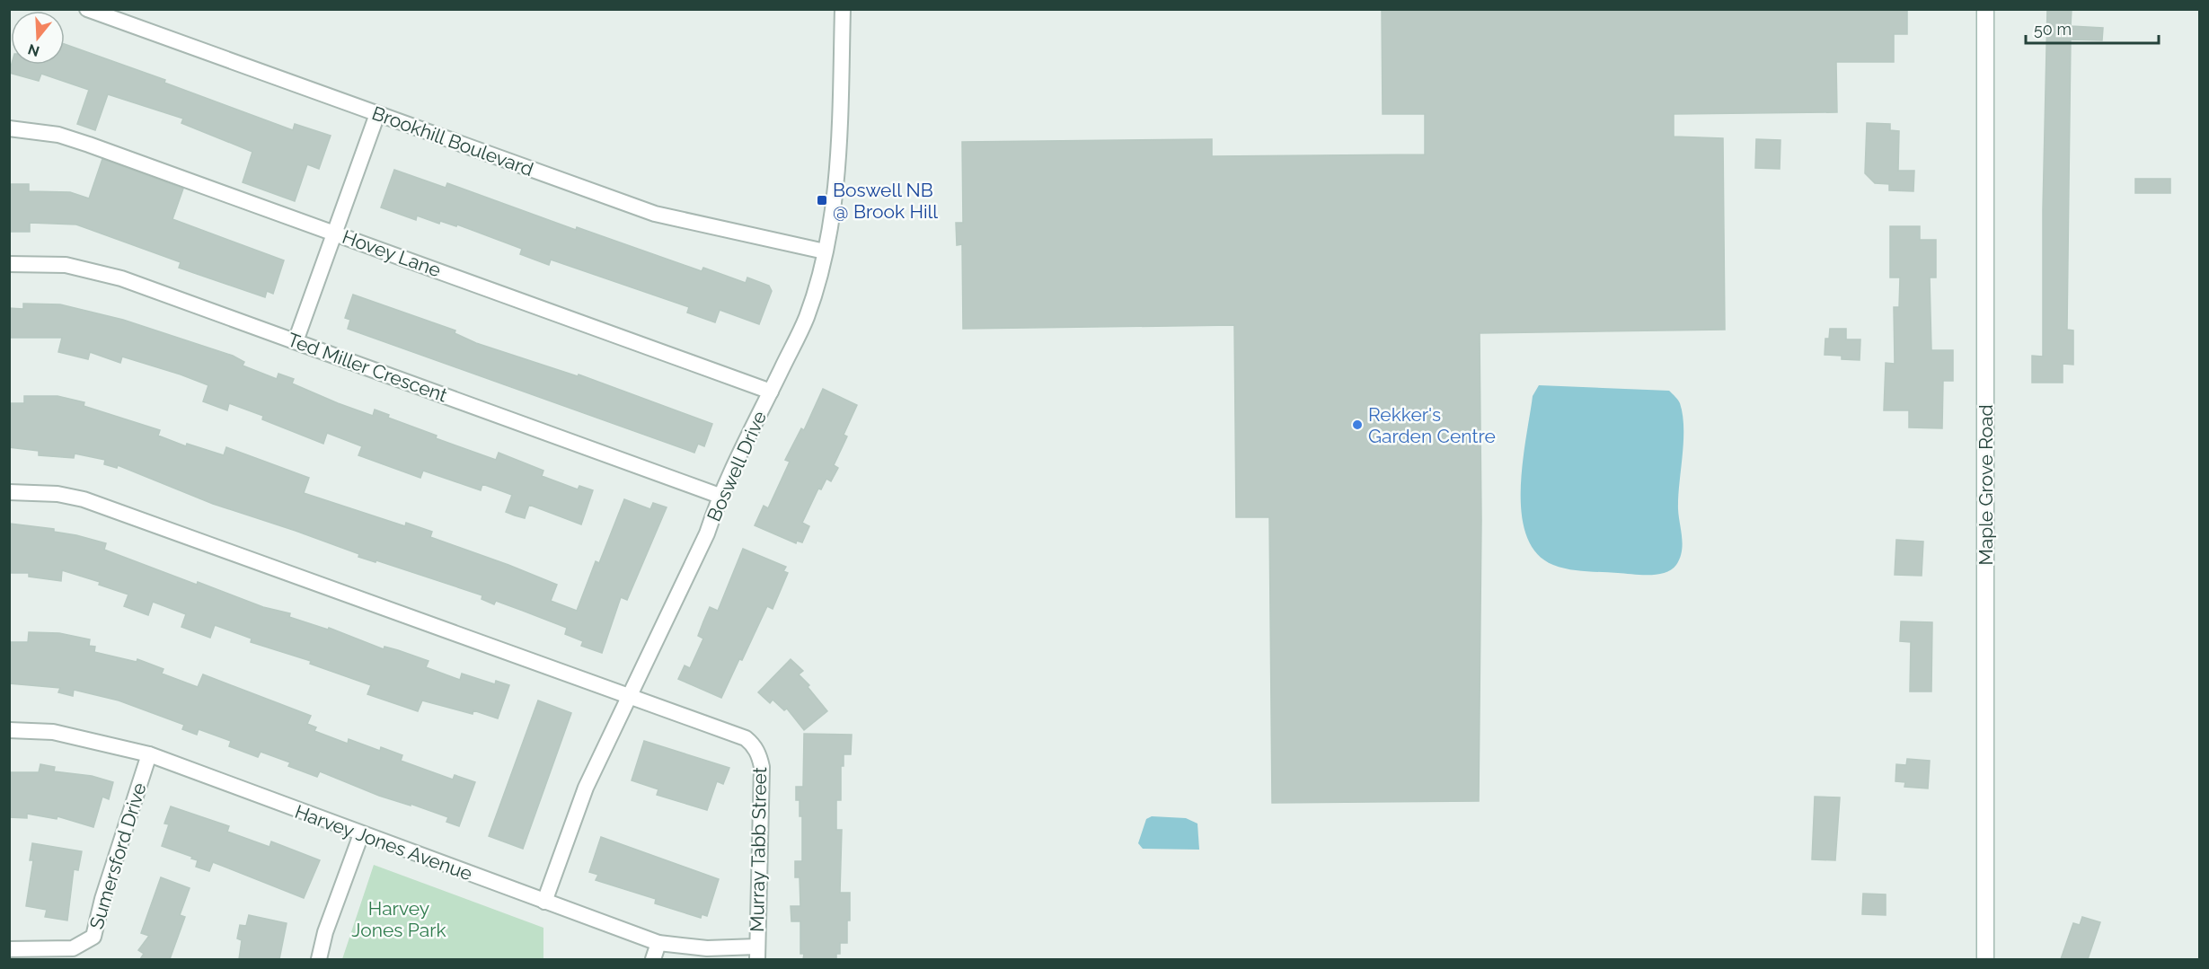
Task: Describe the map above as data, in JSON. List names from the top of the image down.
{
  "streets": {
    "street": [
      "Brookhill Boulevard",
      "Hovey Lane",
      "Ted Miller Crescent",
      "Boswell Drive",
      "Maple Grove Road",
      "Harvey Jones Avenue",
      "Murray Tabb Street",
      "Sumersford Drive"
    ]
  },
  "crossings": [
    ["Brookhill Boulevard", "Boswell Drive"],
    ["Hovey Lane", "Boswell Drive"],
    ["Ted Miller Crescent", "Boswell Drive"],
    ["Boswell Drive", "Harvey Jones Avenue"],
    ["Boswell Drive", "Murray Tabb Street"],
    ["Harvey Jones Avenue", "Murray Tabb Street"],
    ["Harvey Jones Avenue", "Sumersford Drive"]
  ],
  "parks": ["Harvey Jones Park"],
  "places": {
    "transit": ["Boswell NB @ Brook Hill"],
    "other": ["Rekker's Garden Centre"]
  },
  "scale_bar": "50 m",
  "north": "bottom"
}
